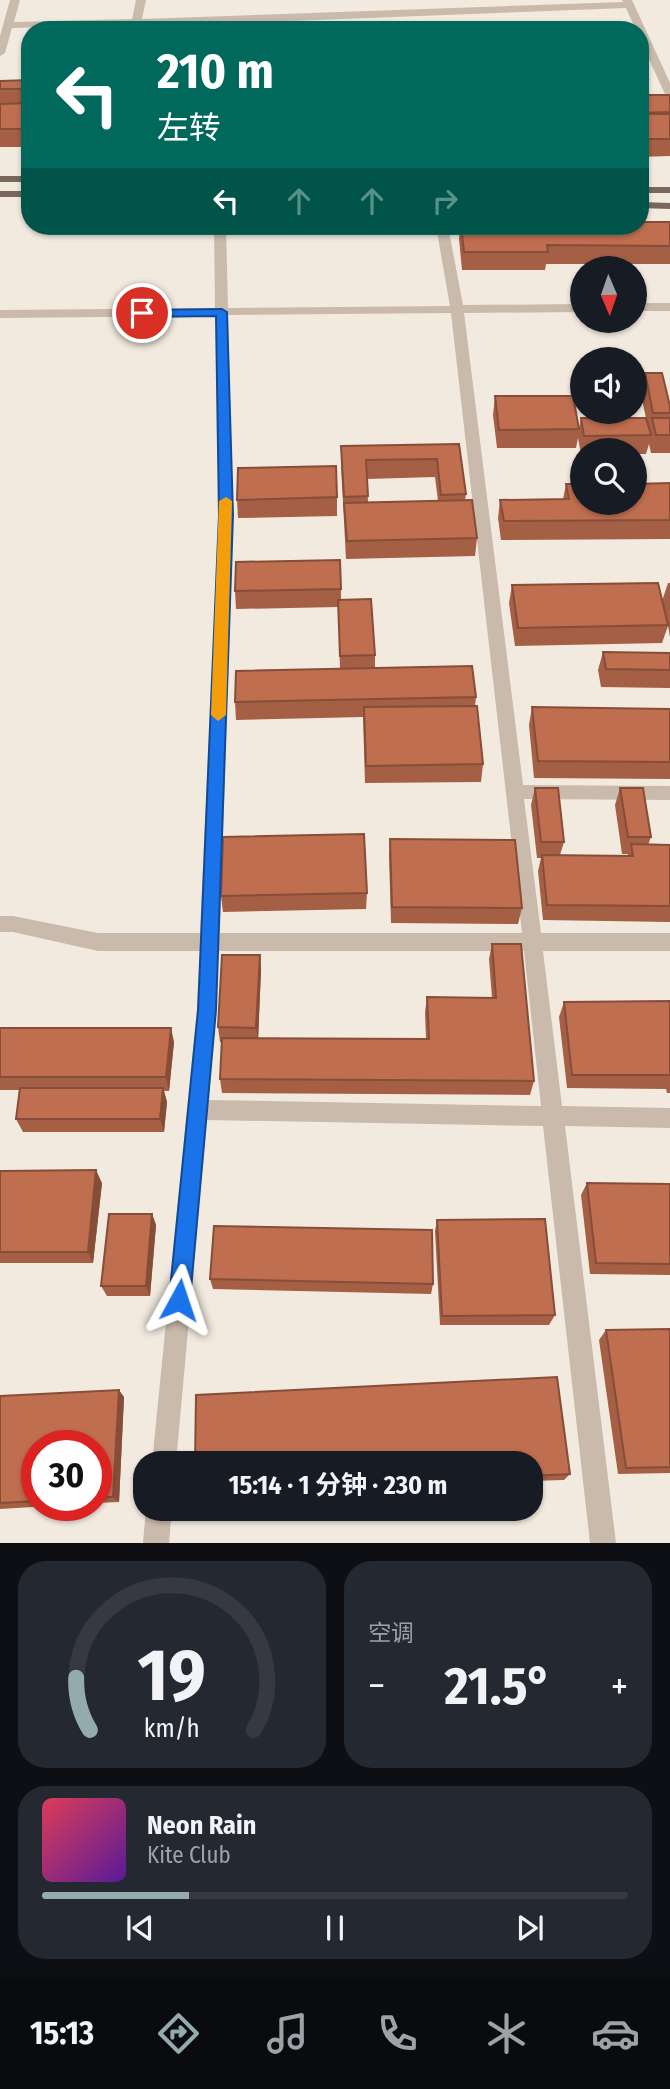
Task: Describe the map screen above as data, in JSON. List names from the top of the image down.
{
  "north": "bottom",
  "page": {
    "turn": ["210 m", "左转"],
    "limit": "30",
    "trip": "15:14 · 1 分钟 · 230 m",
    "tile": "空调",
    "heat": ["−", "21.5°", "+"],
    "song": ["Neon Rain", "Kite Club"],
    "tabs": "15:13",
    "gauge": ["19", "km/h"]
  }
}
